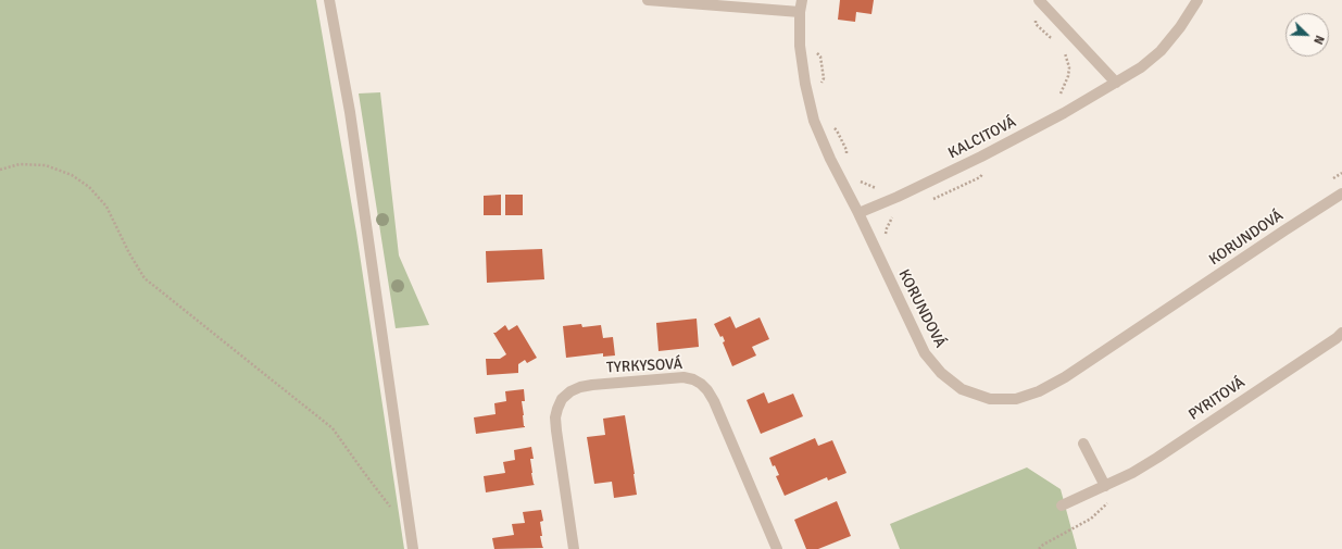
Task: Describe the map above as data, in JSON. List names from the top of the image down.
{
  "streets": {
    "street": [
      "KALCITOVÁ",
      "KORUNDOVÁ",
      "TYRKYSOVÁ",
      "PYRITOVÁ"
    ]
  },
  "crossings": [
    ["KALCITOVÁ", "KORUNDOVÁ"]
  ],
  "north": "bottom right"
}
